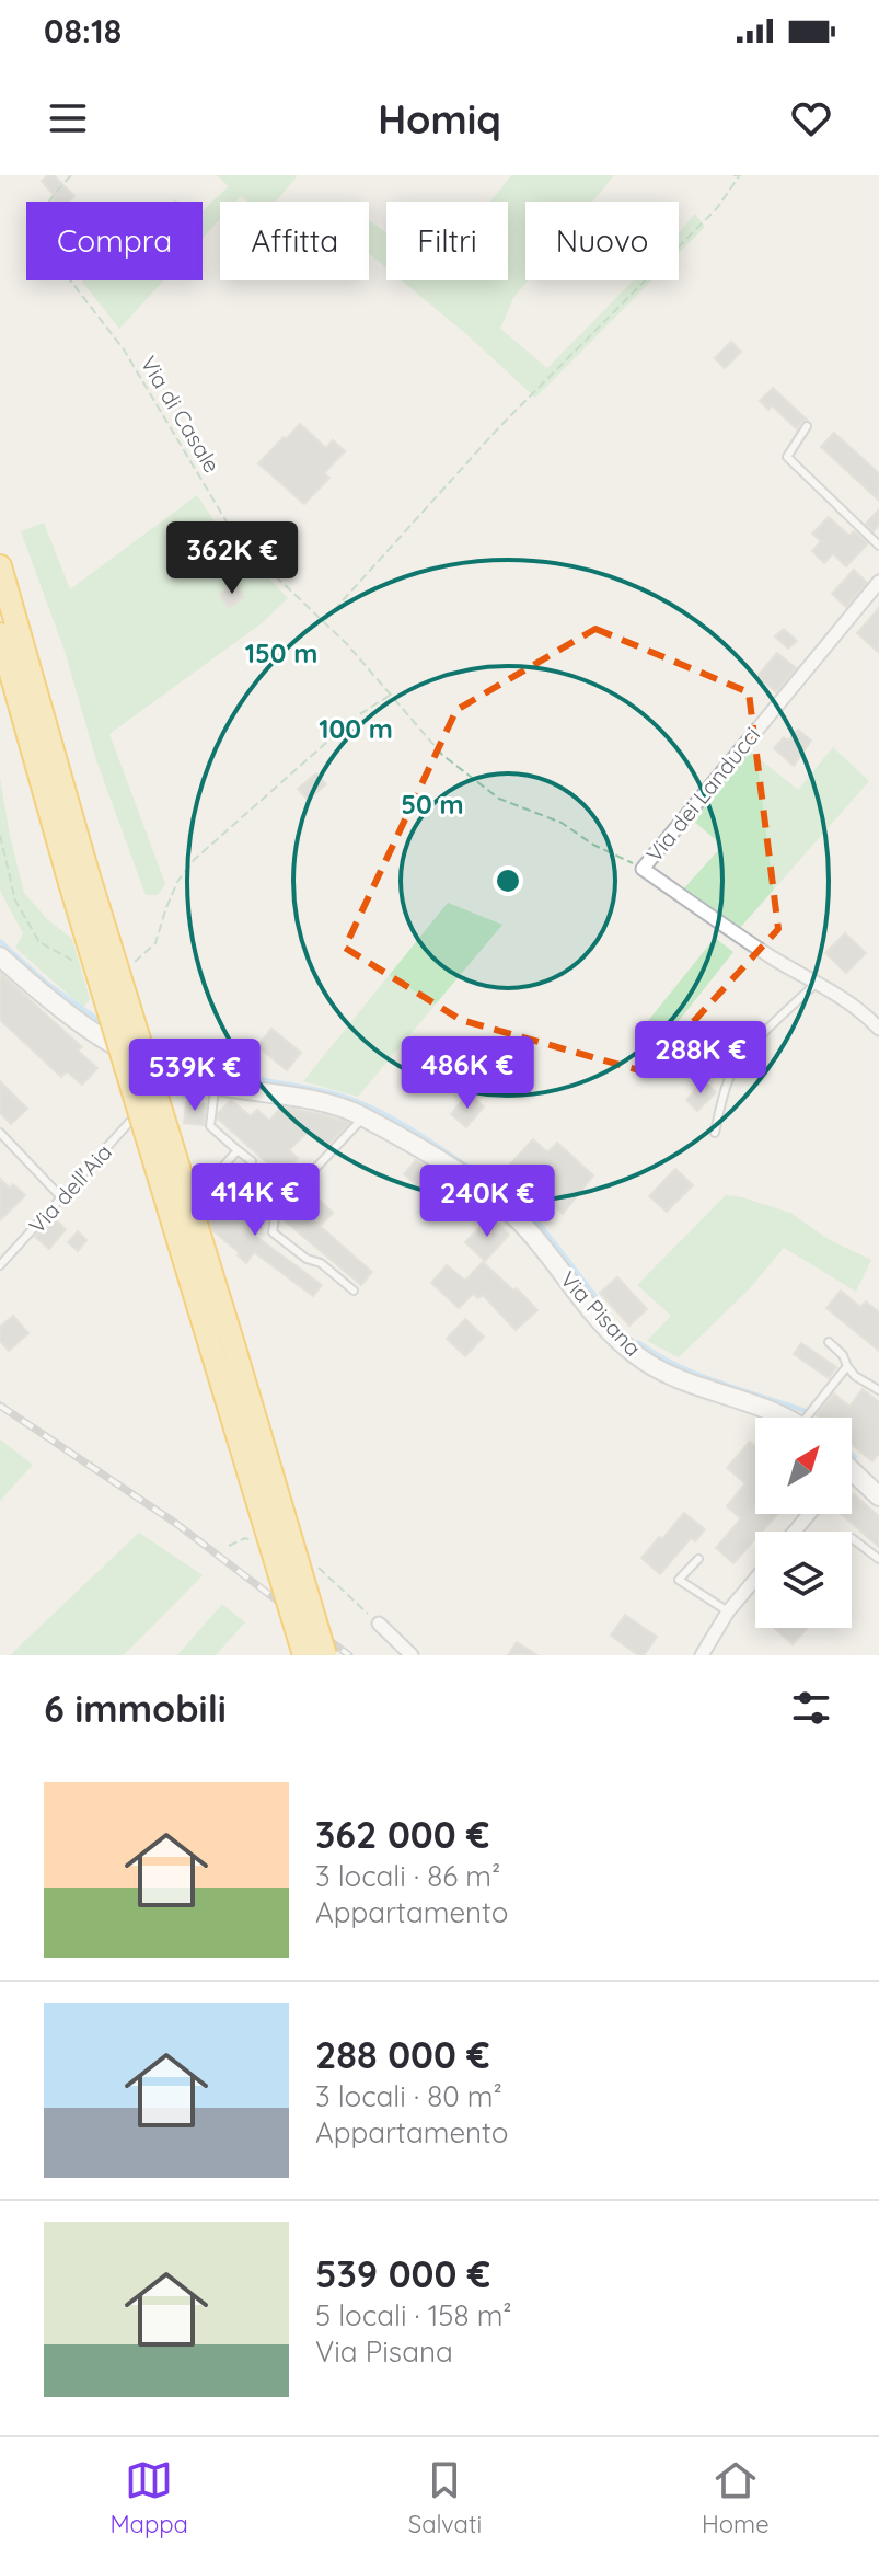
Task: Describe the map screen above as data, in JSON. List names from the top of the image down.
{
  "streets": {
    "main road": ["Via Pisana"],
    "street": ["Via dei Landucci"],
    "lane": ["Via dell'Aia"],
    "path": ["Via di Casale"]
  },
  "crossings": [
    ["Via di Casale", "Via dei Landucci"]
  ],
  "north": "top right",
  "page": {
    "status": "08:18",
    "header": "Homiq",
    "chip": [
      "Compra",
      "Affitta",
      "Filtri",
      "Nuovo"
    ],
    "price": [
      "362K €",
      "288K €",
      "486K €",
      "539K €",
      "414K €",
      "240K €"
    ],
    "heading": "6 immobili",
    "list": [
      {
        "name": "362 000 €",
        "note": "3 locali · 86 m² · Appartamento"
      },
      {
        "name": "288 000 €",
        "note": "3 locali · 80 m² · Appartamento"
      },
      {
        "name": "539 000 €",
        "note": "5 locali · 158 m² · Via Pisana"
      }
    ],
    "tabs": ["Mappa", "Salvati", "Home"]
  },
  "rings": ["150 m", "100 m", "50 m"]
}
